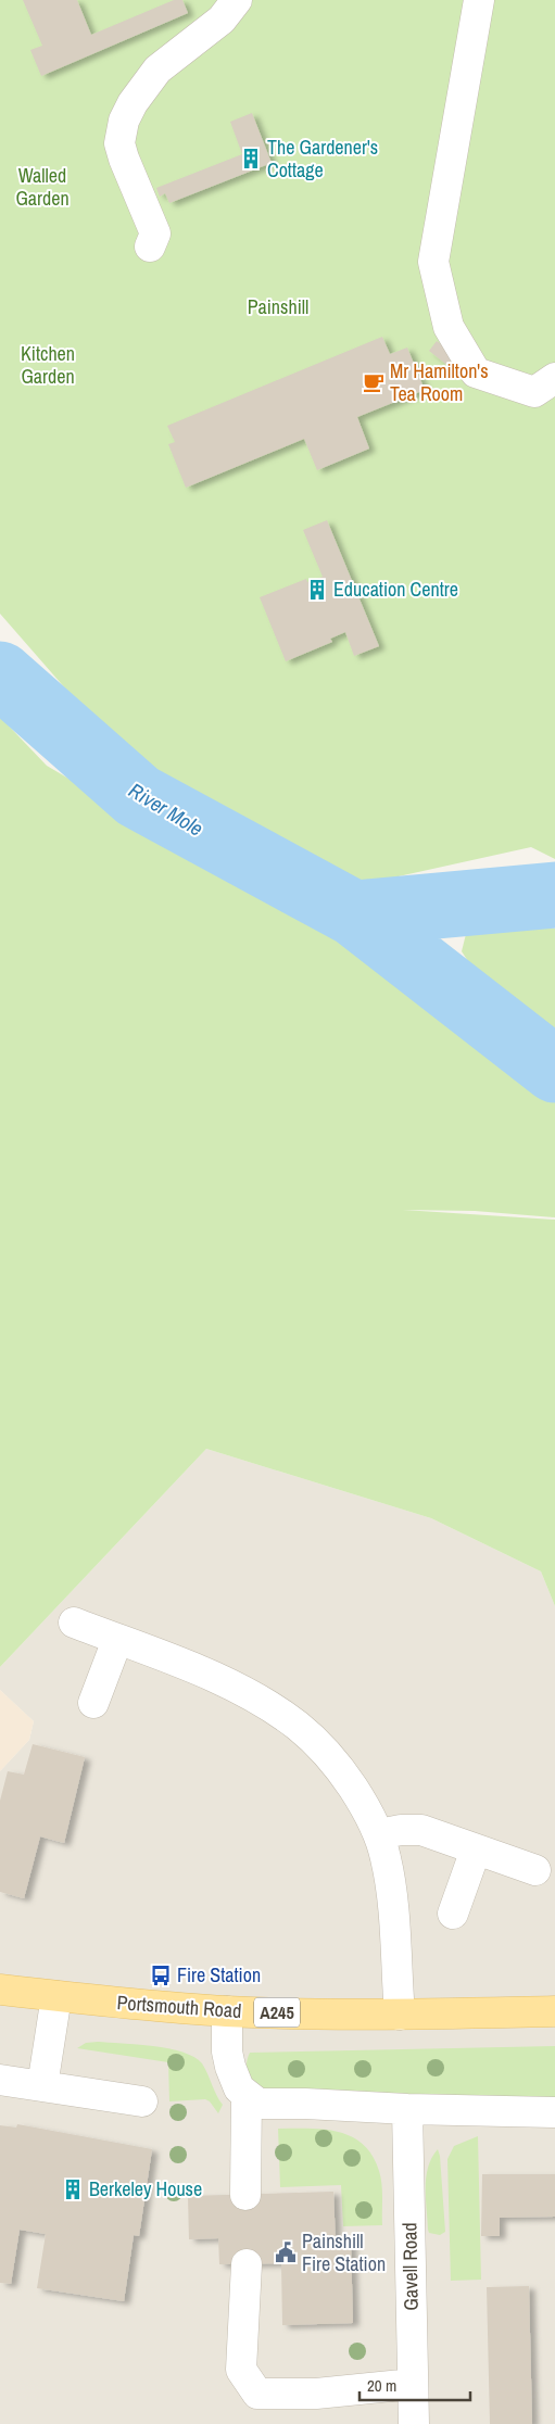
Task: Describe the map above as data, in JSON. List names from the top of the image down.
{
  "streets": {
    "main road": ["Portsmouth Road", "A245"],
    "street": ["Gavell Road"]
  },
  "water": ["River Mole"],
  "parks": ["Walled Garden", "Painshill", "Kitchen Garden"],
  "places": {
    "building": ["The Gardener's Cottage", "Education Centre", "Berkeley House"],
    "cafe": ["Mr Hamilton's Tea Room"],
    "bus stop": ["Fire Station"],
    "public building": ["Painshill Fire Station"]
  },
  "scale_bar": "20 m"
}
